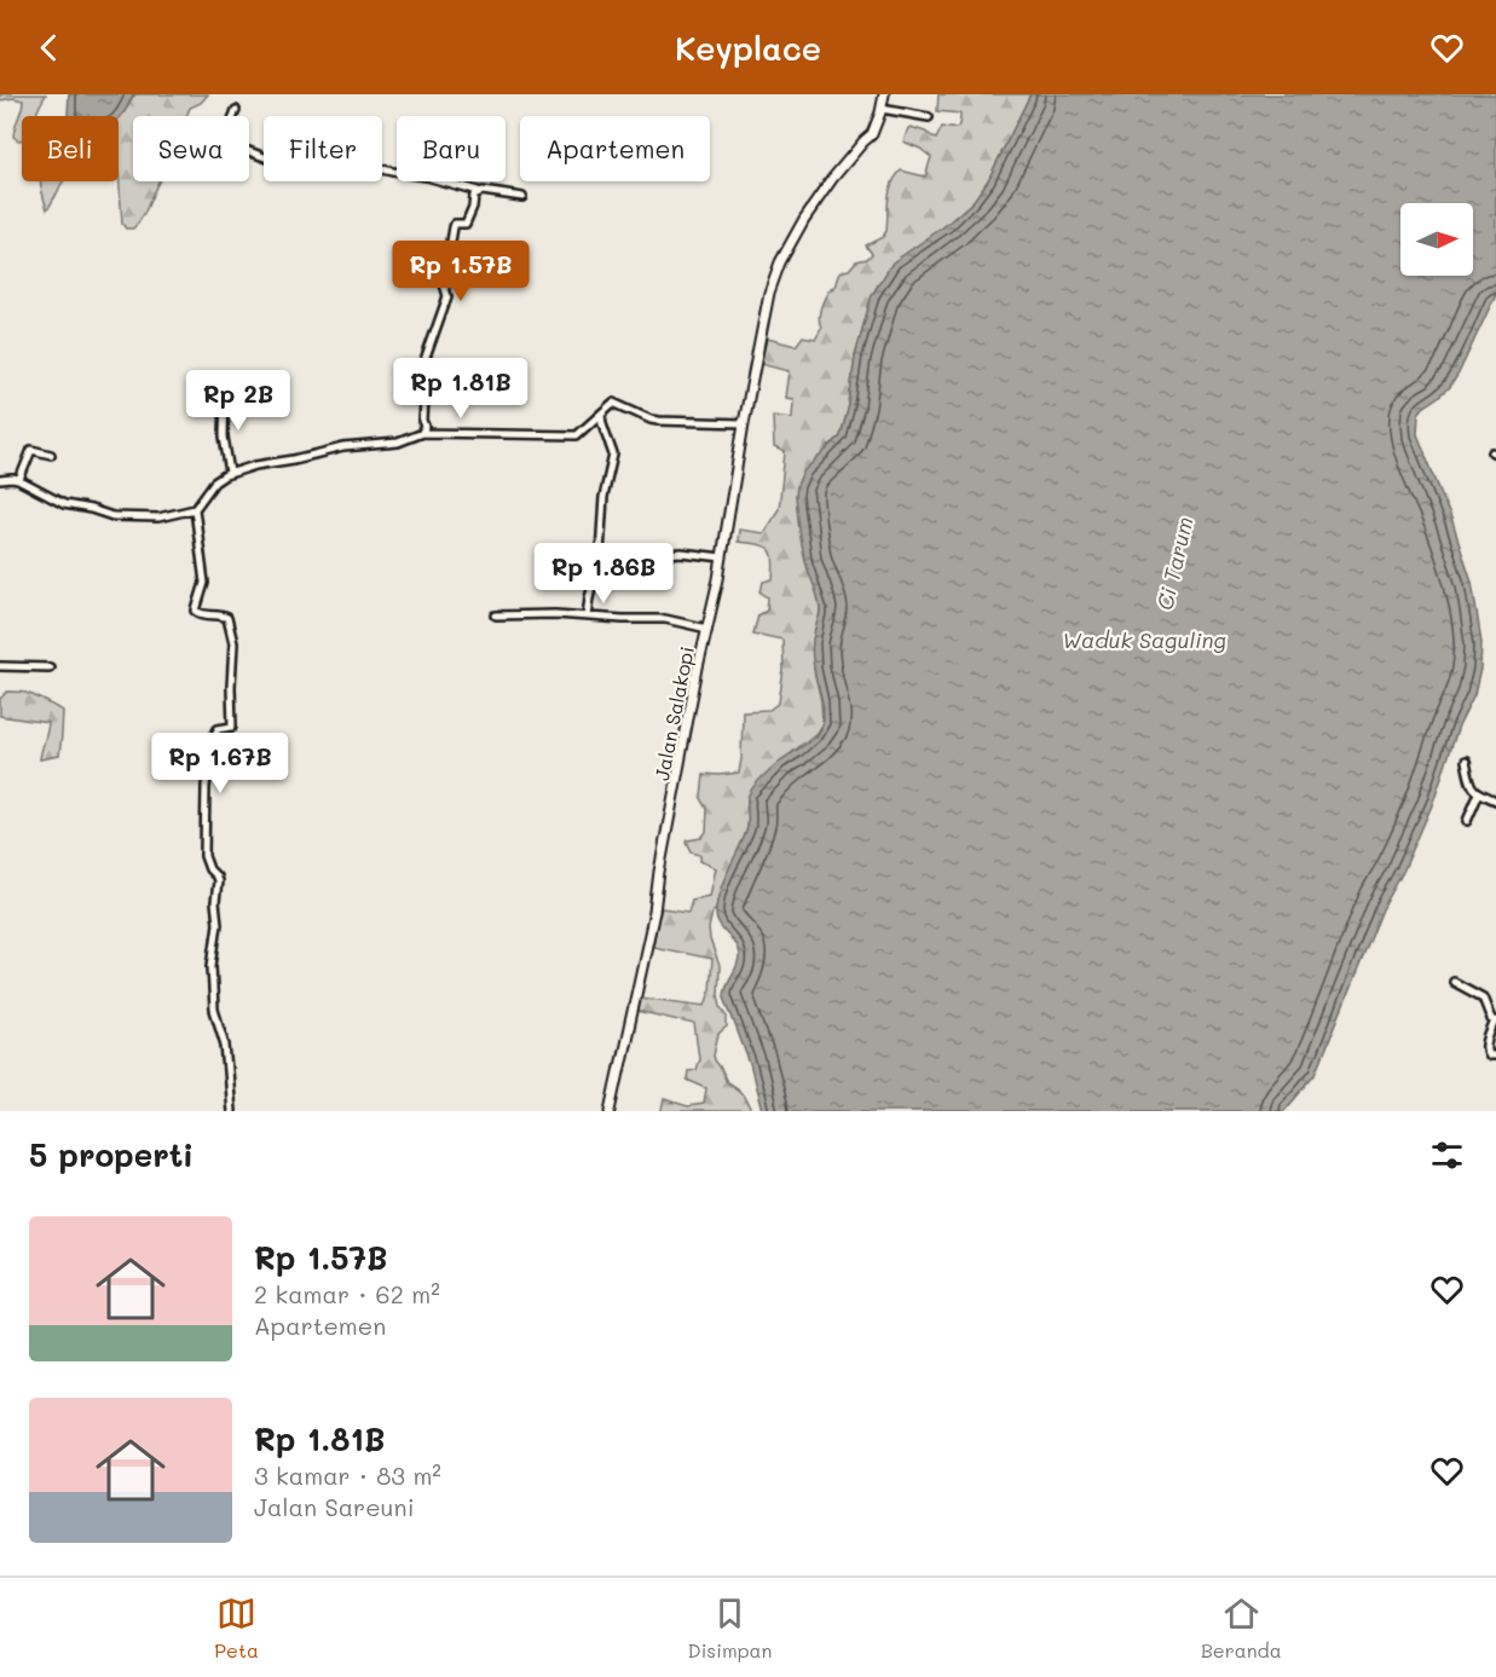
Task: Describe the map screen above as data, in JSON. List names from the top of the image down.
{
  "streets": {
    "street": ["Jalan Salakopi"]
  },
  "water": ["Ci Tarum", "Waduk Saguling"],
  "north": "right",
  "page": {
    "header": "Keyplace",
    "chip": [
      "Beli",
      "Sewa",
      "Filter",
      "Baru",
      "Apartemen"
    ],
    "price": [
      "Rp 1.57B",
      "Rp 1.81B",
      "Rp 2B",
      "Rp 1.86B",
      "Rp 1.67B"
    ],
    "heading": "5 properti",
    "list": [
      {
        "name": "Rp 1.57B",
        "note": "2 kamar · 62 m² · Apartemen"
      },
      {
        "name": "Rp 1.81B",
        "note": "3 kamar · 83 m² · Jalan Sareuni"
      }
    ],
    "tabs": ["Peta", "Disimpan", "Beranda"]
  }
}
